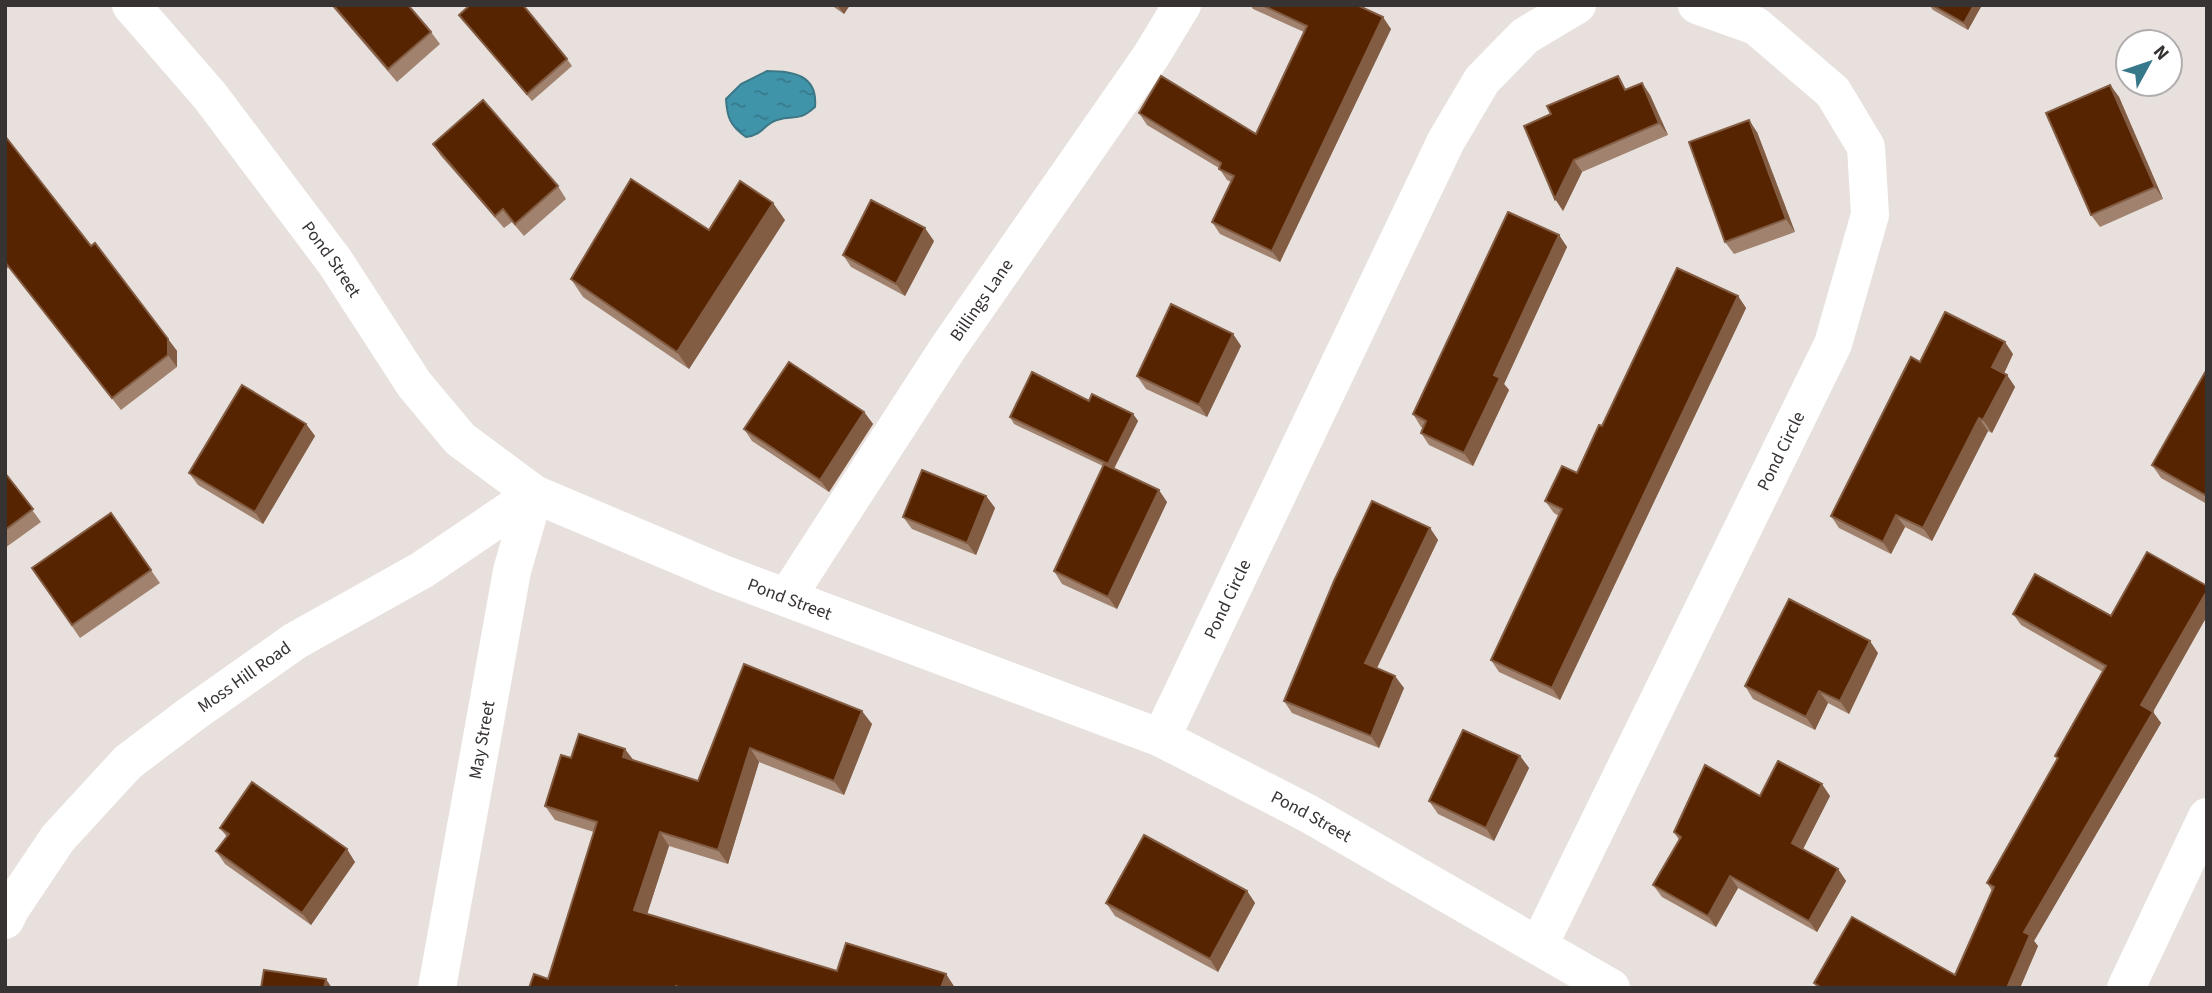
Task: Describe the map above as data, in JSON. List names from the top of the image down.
{
  "streets": {
    "street": [
      "Pond Street",
      "Billings Lane",
      "Pond Circle",
      "Moss Hill Road",
      "May Street"
    ]
  },
  "crossings": [
    ["Pond Street", "Billings Lane"],
    ["Pond Street", "Pond Circle"],
    ["Pond Street", "Moss Hill Road"],
    ["Pond Street", "May Street"],
    ["Moss Hill Road", "May Street"]
  ],
  "north": "top right"
}
